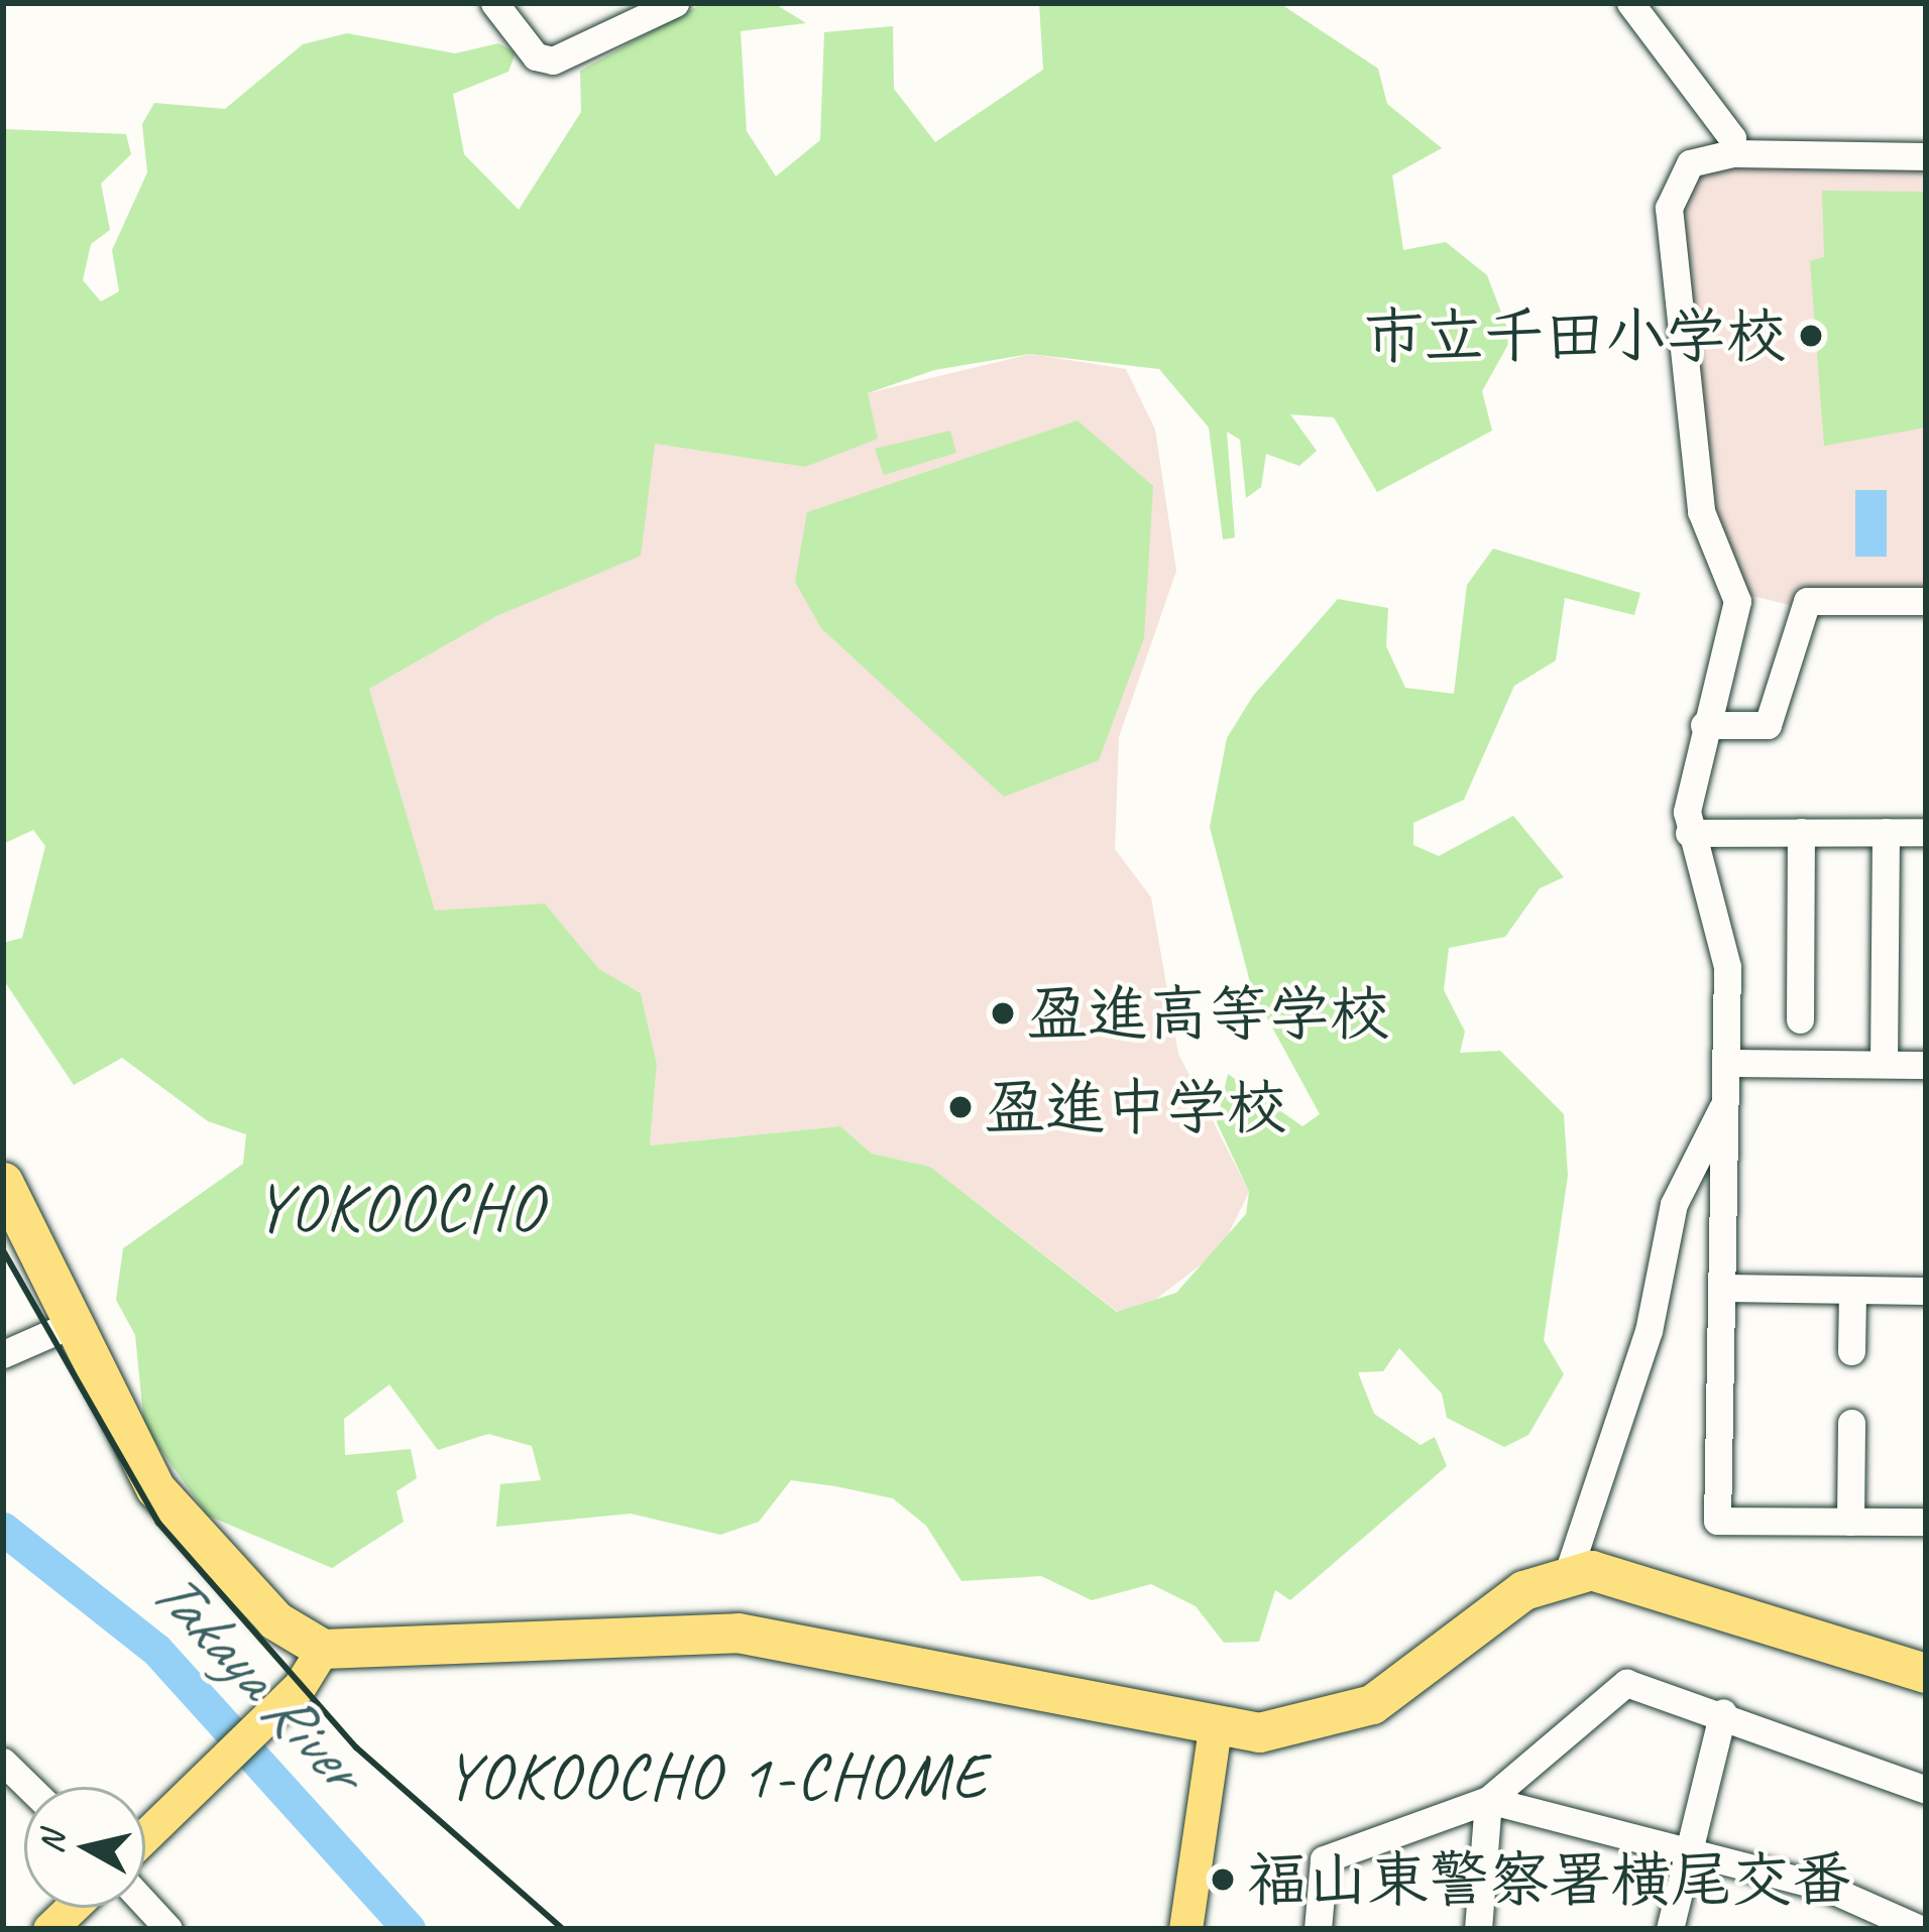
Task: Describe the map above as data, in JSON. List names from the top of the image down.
{
  "districts": ["YOKOOCHO", "YOKOOCHO 1-CHOME"],
  "water": ["Takaya River"],
  "places": [
    "市立千田小学校",
    "盈進高等学校",
    "盈進中学校",
    "福山東警察署横尾交番"
  ],
  "north": "left"
}
